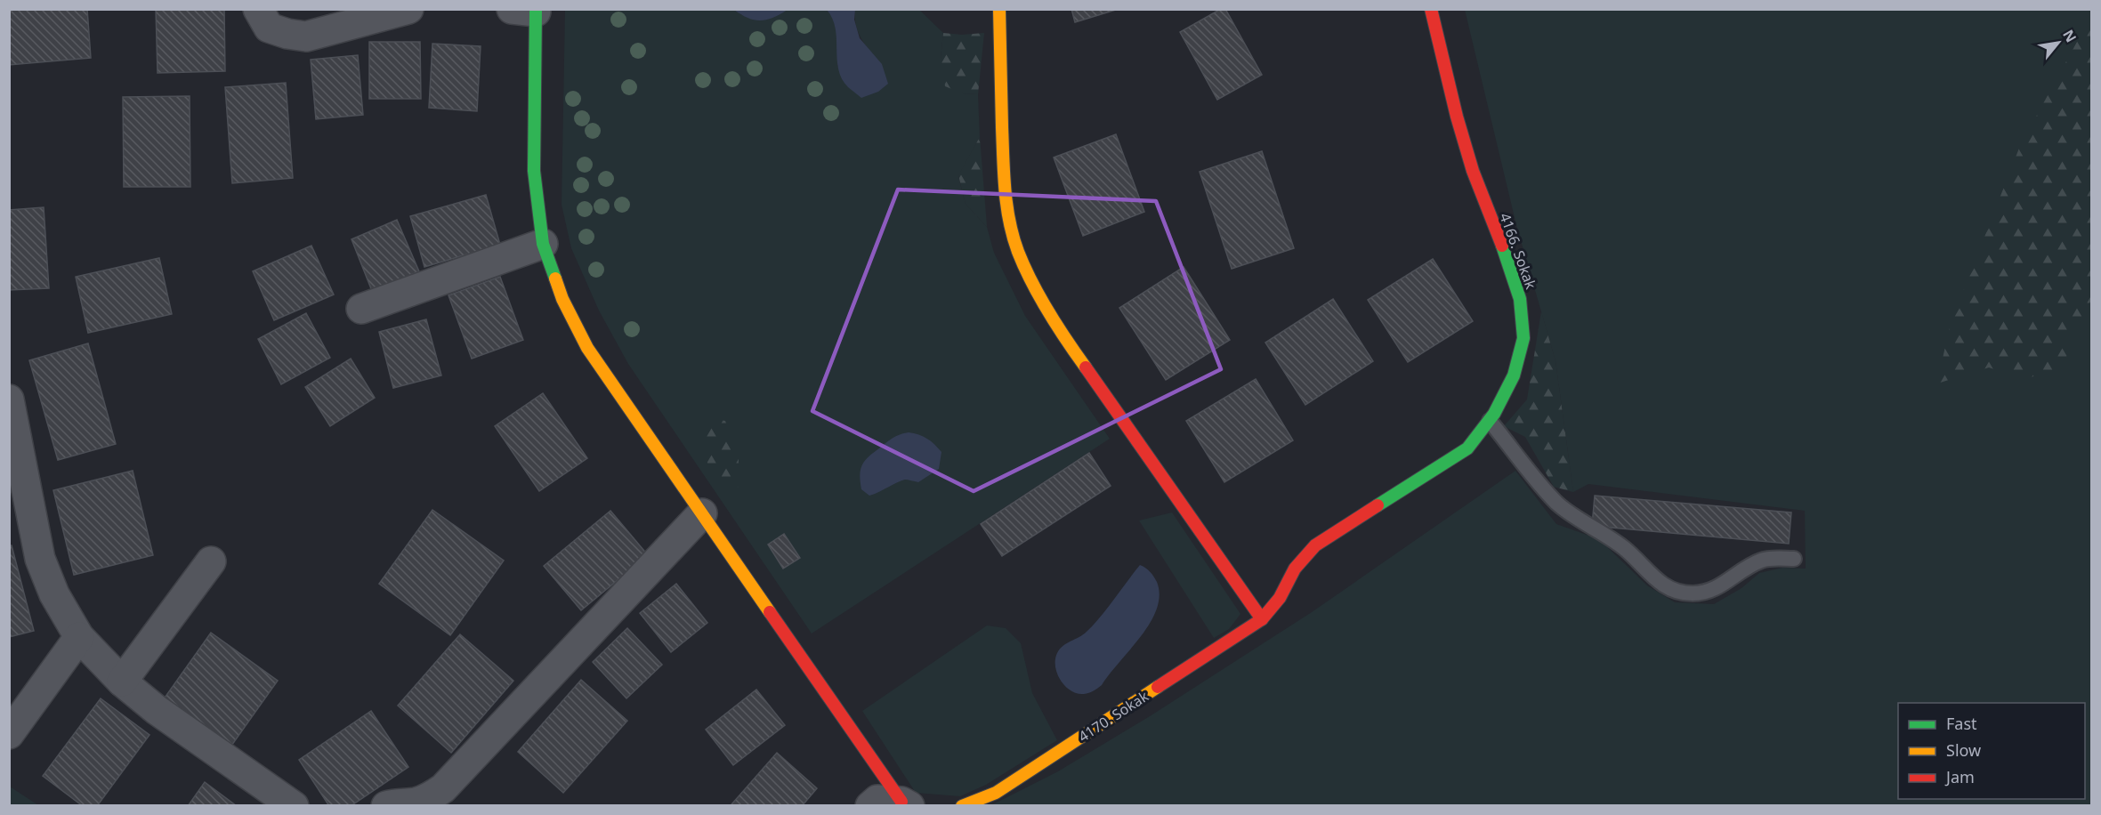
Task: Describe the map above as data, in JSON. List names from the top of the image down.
{
  "streets": {
    "street": ["4166. Sokak", "4170. Sokak"]
  },
  "crossings": [
    ["4166. Sokak", "4170. Sokak"]
  ],
  "legend": ["Fast", "Slow", "Jam"],
  "north": "top right"
}
